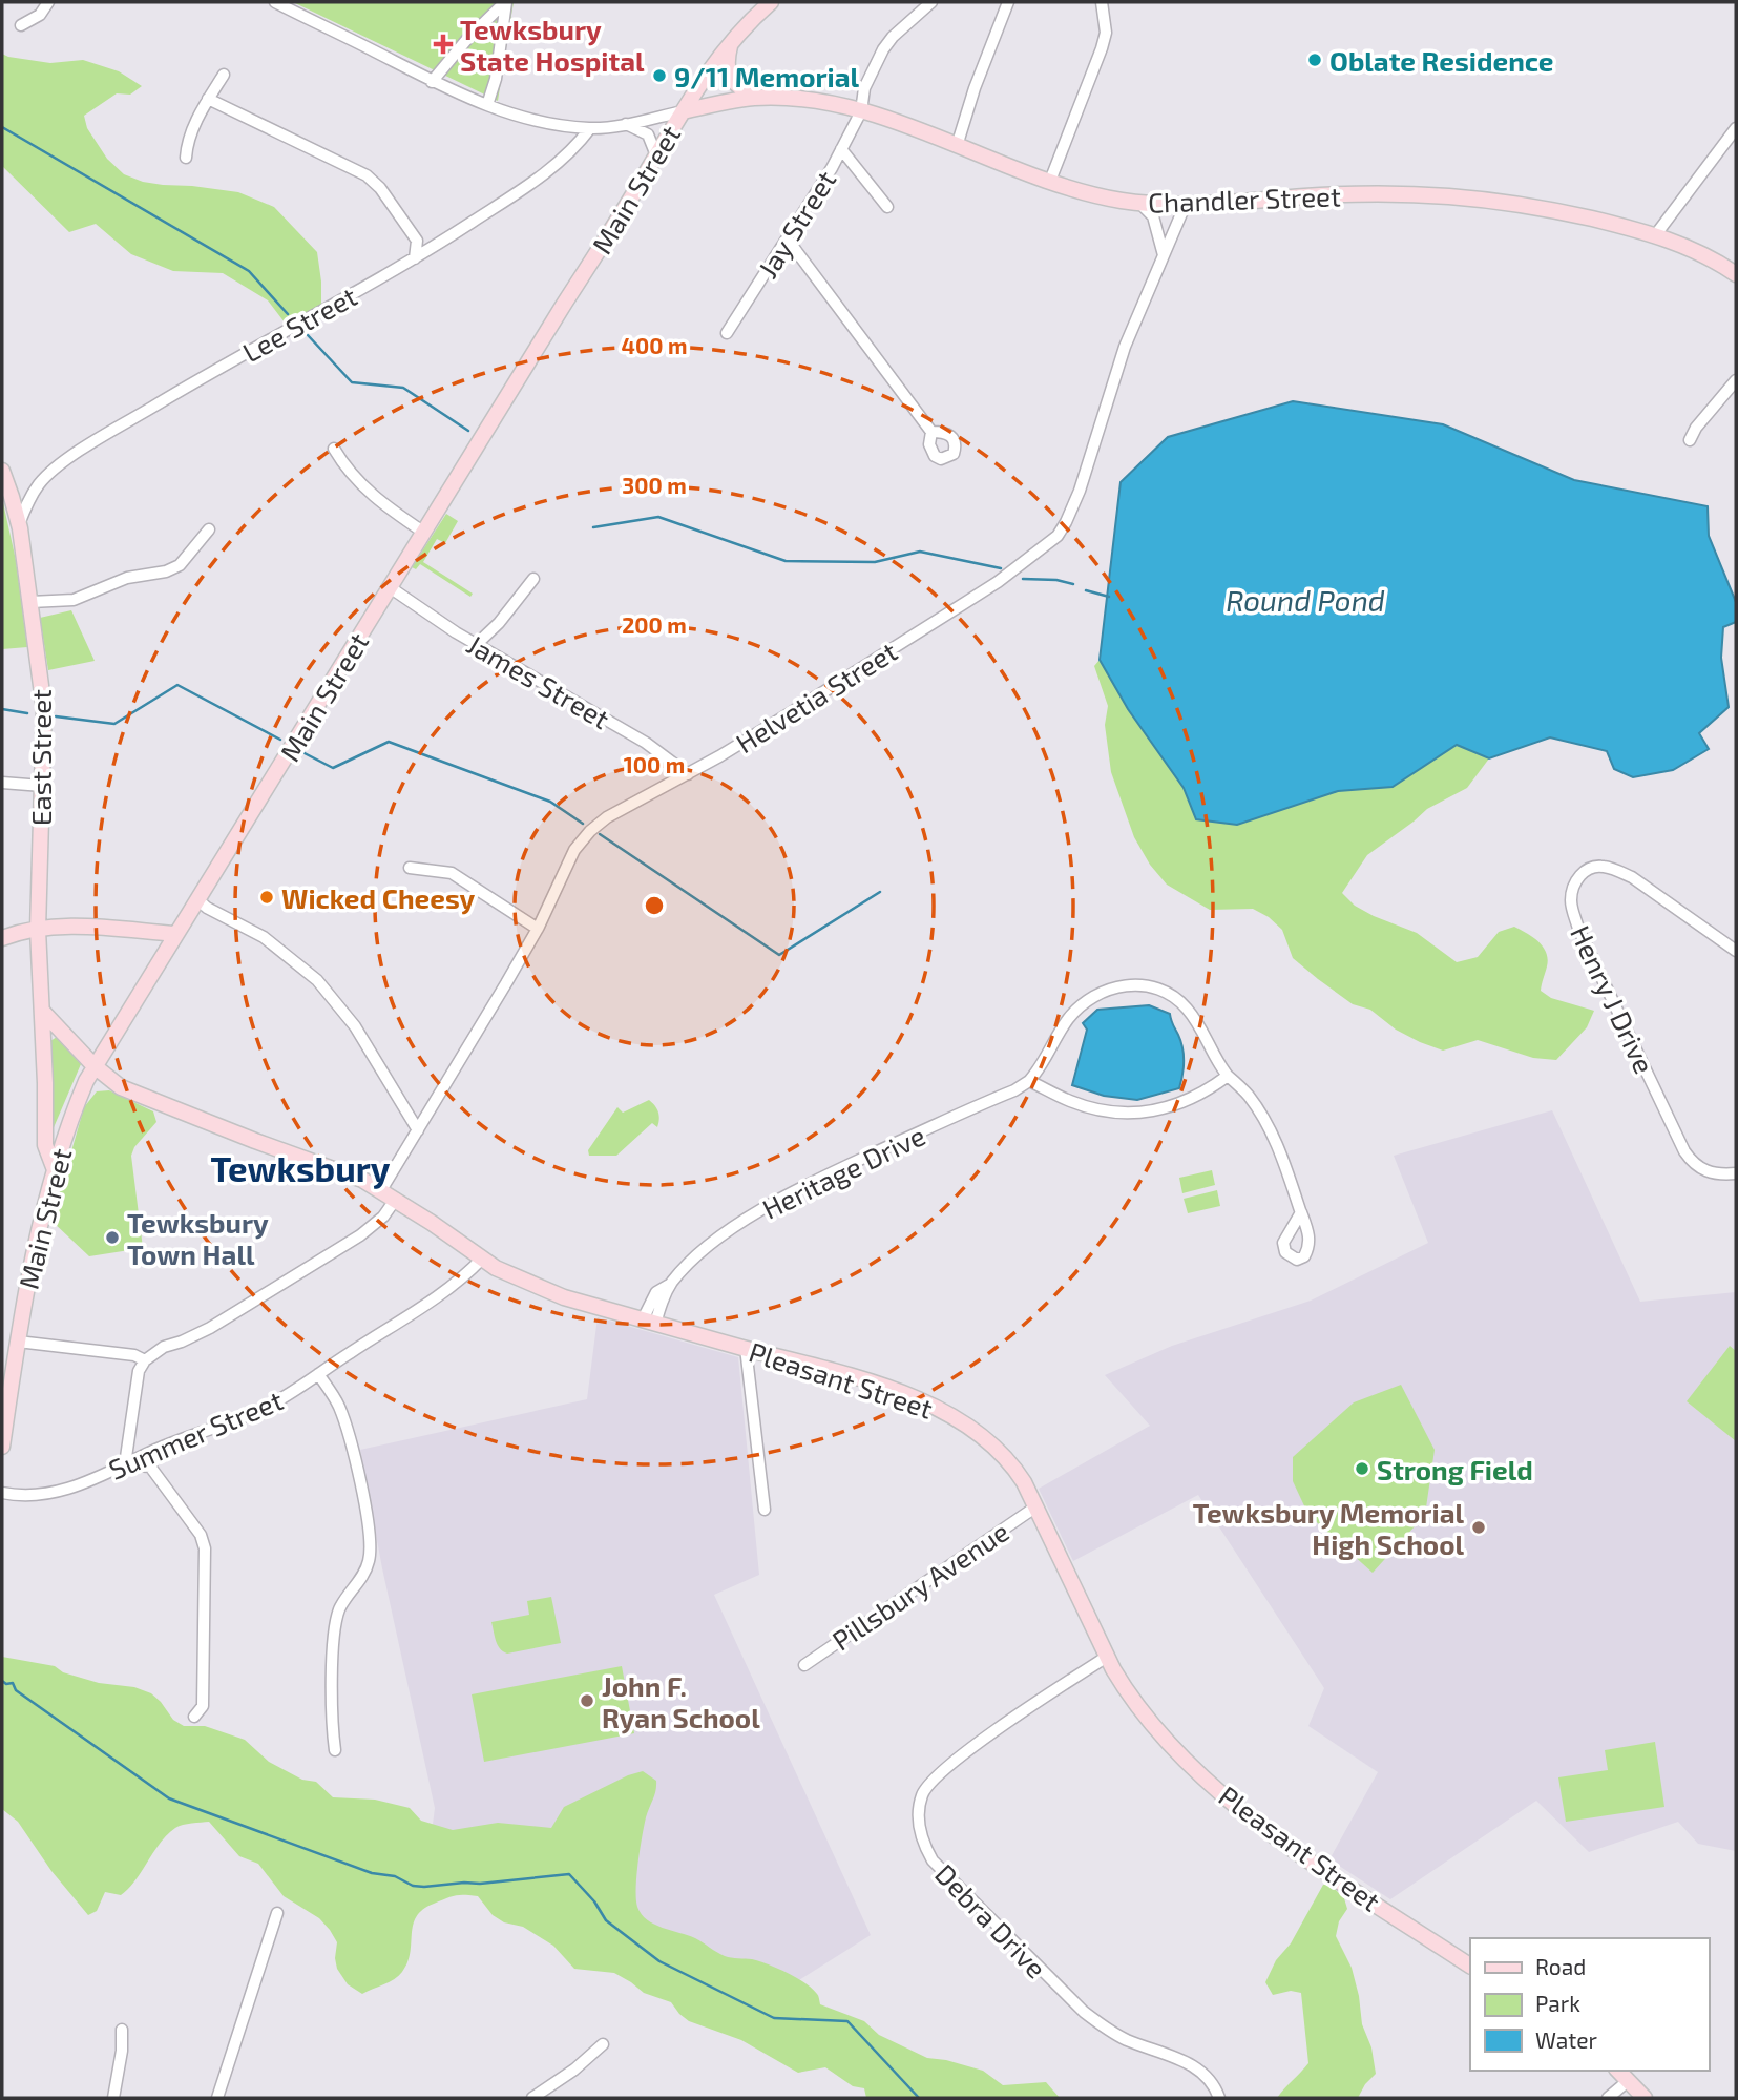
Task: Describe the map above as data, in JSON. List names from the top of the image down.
{
  "streets": {
    "main road": [
      "Main Street",
      "Chandler Street",
      "East Street",
      "Pleasant Street"
    ],
    "street": [
      "Jay Street",
      "Lee Street",
      "James Street",
      "Helvetia Street",
      "Henry J Drive",
      "Heritage Drive",
      "Summer Street",
      "Pillsbury Avenue",
      "Debra Drive"
    ]
  },
  "crossings": [
    ["Main Street", "Chandler Street"],
    ["Main Street", "James Street"],
    ["Main Street", "East Street"],
    ["Main Street", "Pleasant Street"],
    ["Chandler Street", "Jay Street"],
    ["Chandler Street", "Lee Street"],
    ["Chandler Street", "Helvetia Street"],
    ["Lee Street", "East Street"],
    ["James Street", "Helvetia Street"],
    ["Helvetia Street", "Pleasant Street"],
    ["East Street", "Pleasant Street"],
    ["Heritage Drive", "Pleasant Street"],
    ["Pleasant Street", "Summer Street"],
    ["Pleasant Street", "Pillsbury Avenue"],
    ["Pleasant Street", "Debra Drive"]
  ],
  "districts": ["Tewksbury"],
  "water": ["Round Pond"],
  "places": {
    "health": ["Tewksbury State Hospital"],
    "other": [
      "Oblate Residence",
      "9/11 Memorial",
      "Wicked Cheesy",
      "Tewksbury Town Hall",
      "Strong Field",
      "Tewksbury Memorial High School",
      "John F. Ryan School"
    ]
  },
  "legend": ["Road", "Park", "Water"],
  "rings": [
    "400 m",
    "300 m",
    "200 m",
    "100 m"
  ]
}
